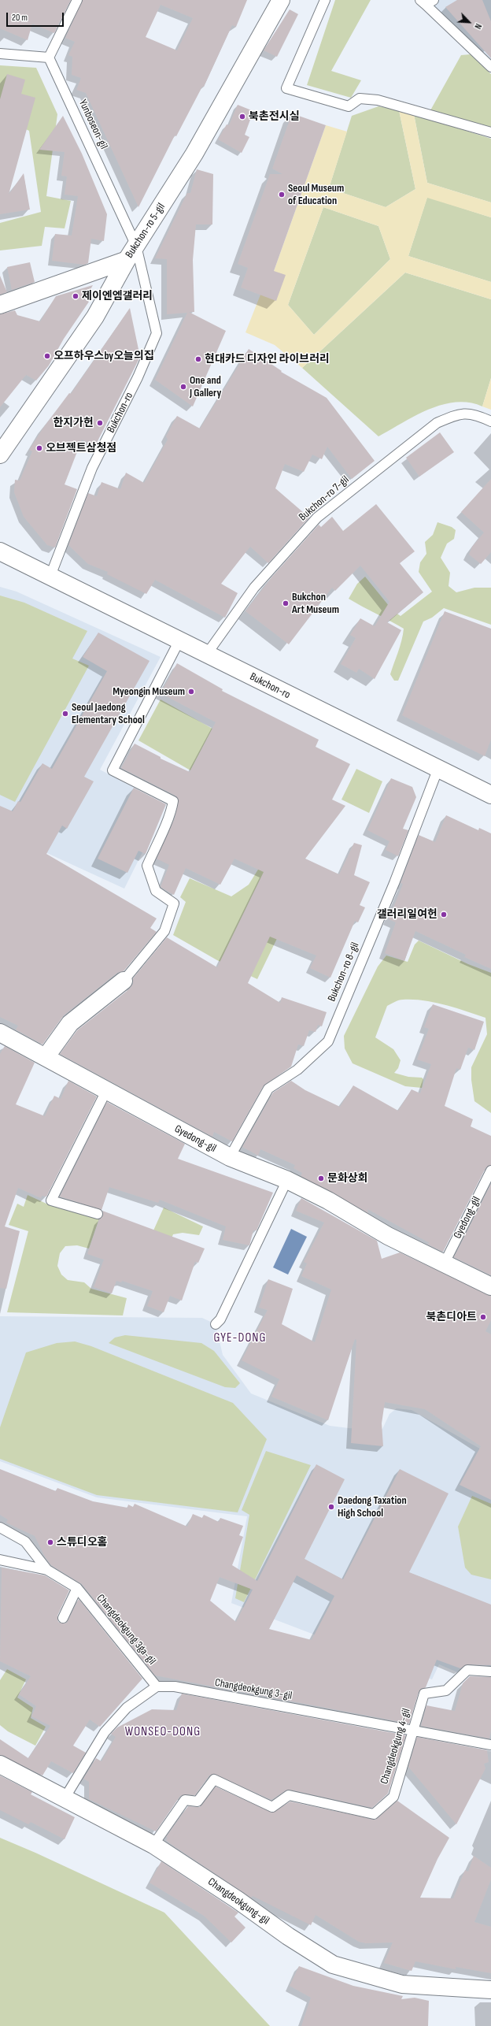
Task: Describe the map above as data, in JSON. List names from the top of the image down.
{
  "streets": {
    "street": [
      "Bukchon-ro 5-gil",
      "Bukchon-ro",
      "Gyedong-gil",
      "Changdeokgung-gil"
    ],
    "lane": [
      "Yunboseon-gil",
      "Bukchon-ro 7-gil",
      "Bukchon-ro 8-gil",
      "Changdeokgung 3ga-gil",
      "Changdeokgung 3-gil",
      "Changdeokgung 4-gil"
    ]
  },
  "crossings": [
    ["Yunboseon-gil", "Bukchon-ro 5-gil"],
    ["Yunboseon-gil", "Bukchon-ro"],
    ["Bukchon-ro 5-gil", "Bukchon-ro"],
    ["Bukchon-ro", "Bukchon-ro 7-gil"],
    ["Bukchon-ro", "Bukchon-ro 8-gil"],
    ["Bukchon-ro 8-gil", "Gyedong-gil"],
    ["Changdeokgung 3ga-gil", "Changdeokgung 3-gil"],
    ["Changdeokgung 3-gil", "Changdeokgung 4-gil"],
    ["Changdeokgung 4-gil", "Changdeokgung-gil"]
  ],
  "districts": ["GYE-DONG", "WONSEO-DONG"],
  "places": [
    "북촌전시실",
    "Seoul Museum of Education",
    "제이엔엠갤러리",
    "오프하우스by오늘의집",
    "현대카드 디자인 라이브러리",
    "One and J Gallery",
    "한지가헌",
    "오브젝트삼청점",
    "Bukchon Art Museum",
    "Myeongin Museum",
    "Seoul Jaedong Elementary School",
    "갤러리일여헌",
    "문화상회",
    "북촌디아트",
    "Daedong Taxation High School",
    "스튜디오홈"
  ],
  "scale_bar": "20 m",
  "north": "bottom right"
}
